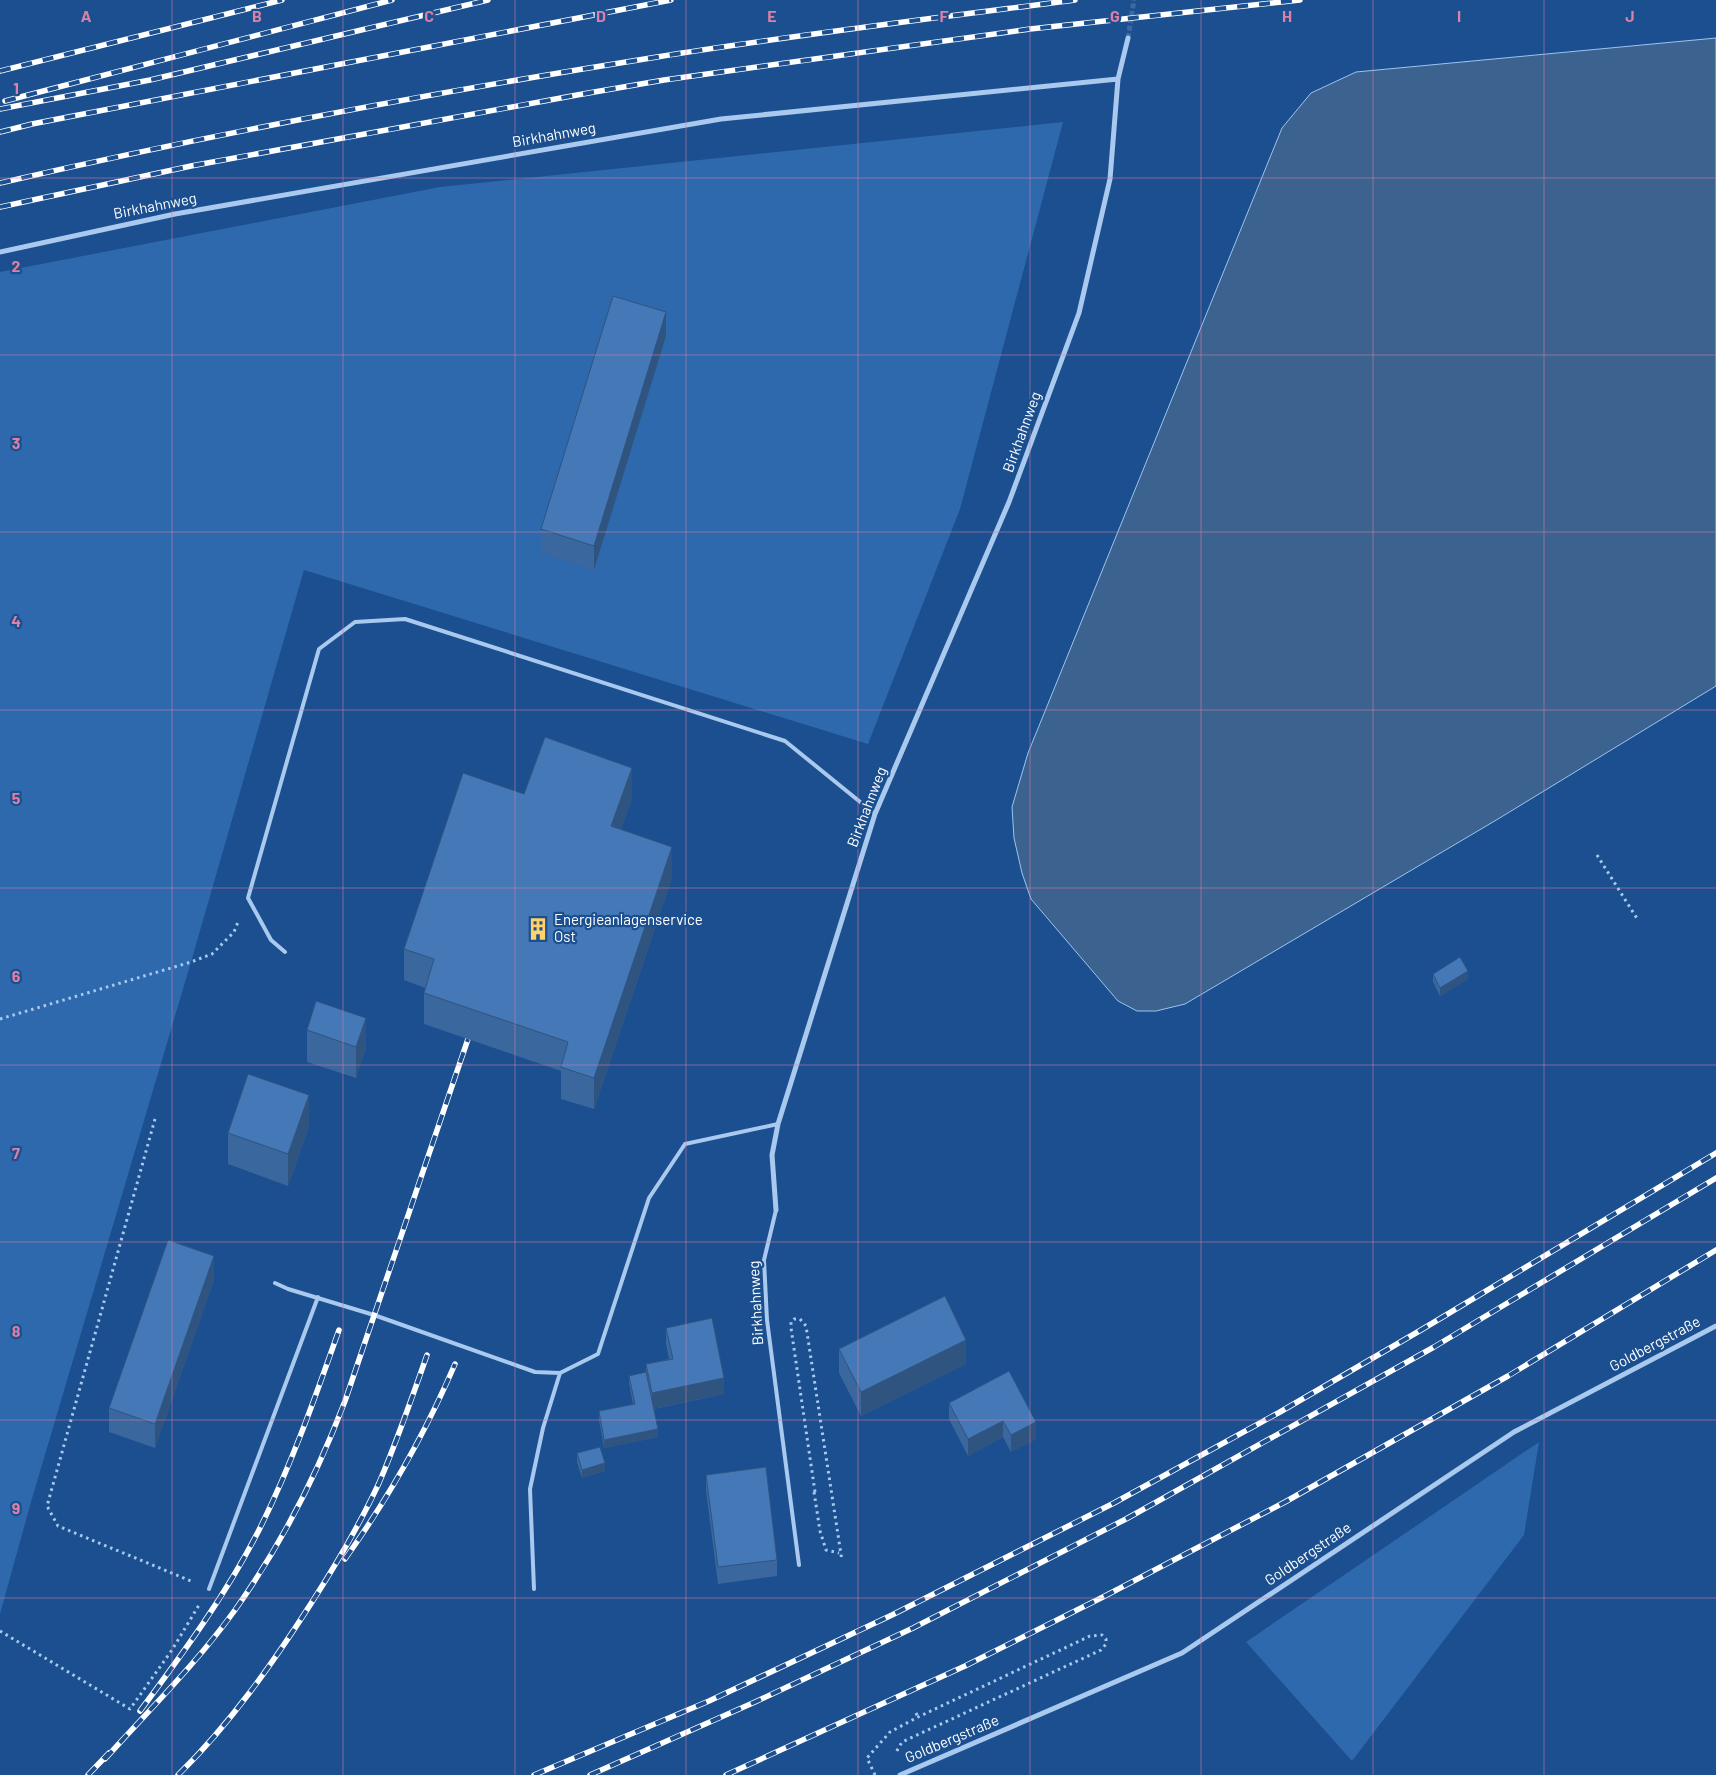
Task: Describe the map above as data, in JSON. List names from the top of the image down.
{
  "streets": {
    "street": ["Birkhahnweg", "Goldbergstraße"]
  },
  "places": {
    "building": ["Energieanlagenservice Ost"]
  },
  "grid": {
    "columns": [
      "A",
      "B",
      "C",
      "D",
      "E",
      "F",
      "G",
      "H",
      "I",
      "J"
    ],
    "rows": [
      "1",
      "2",
      "3",
      "4",
      "5",
      "6",
      "7",
      "8",
      "9"
    ]
  }
}
